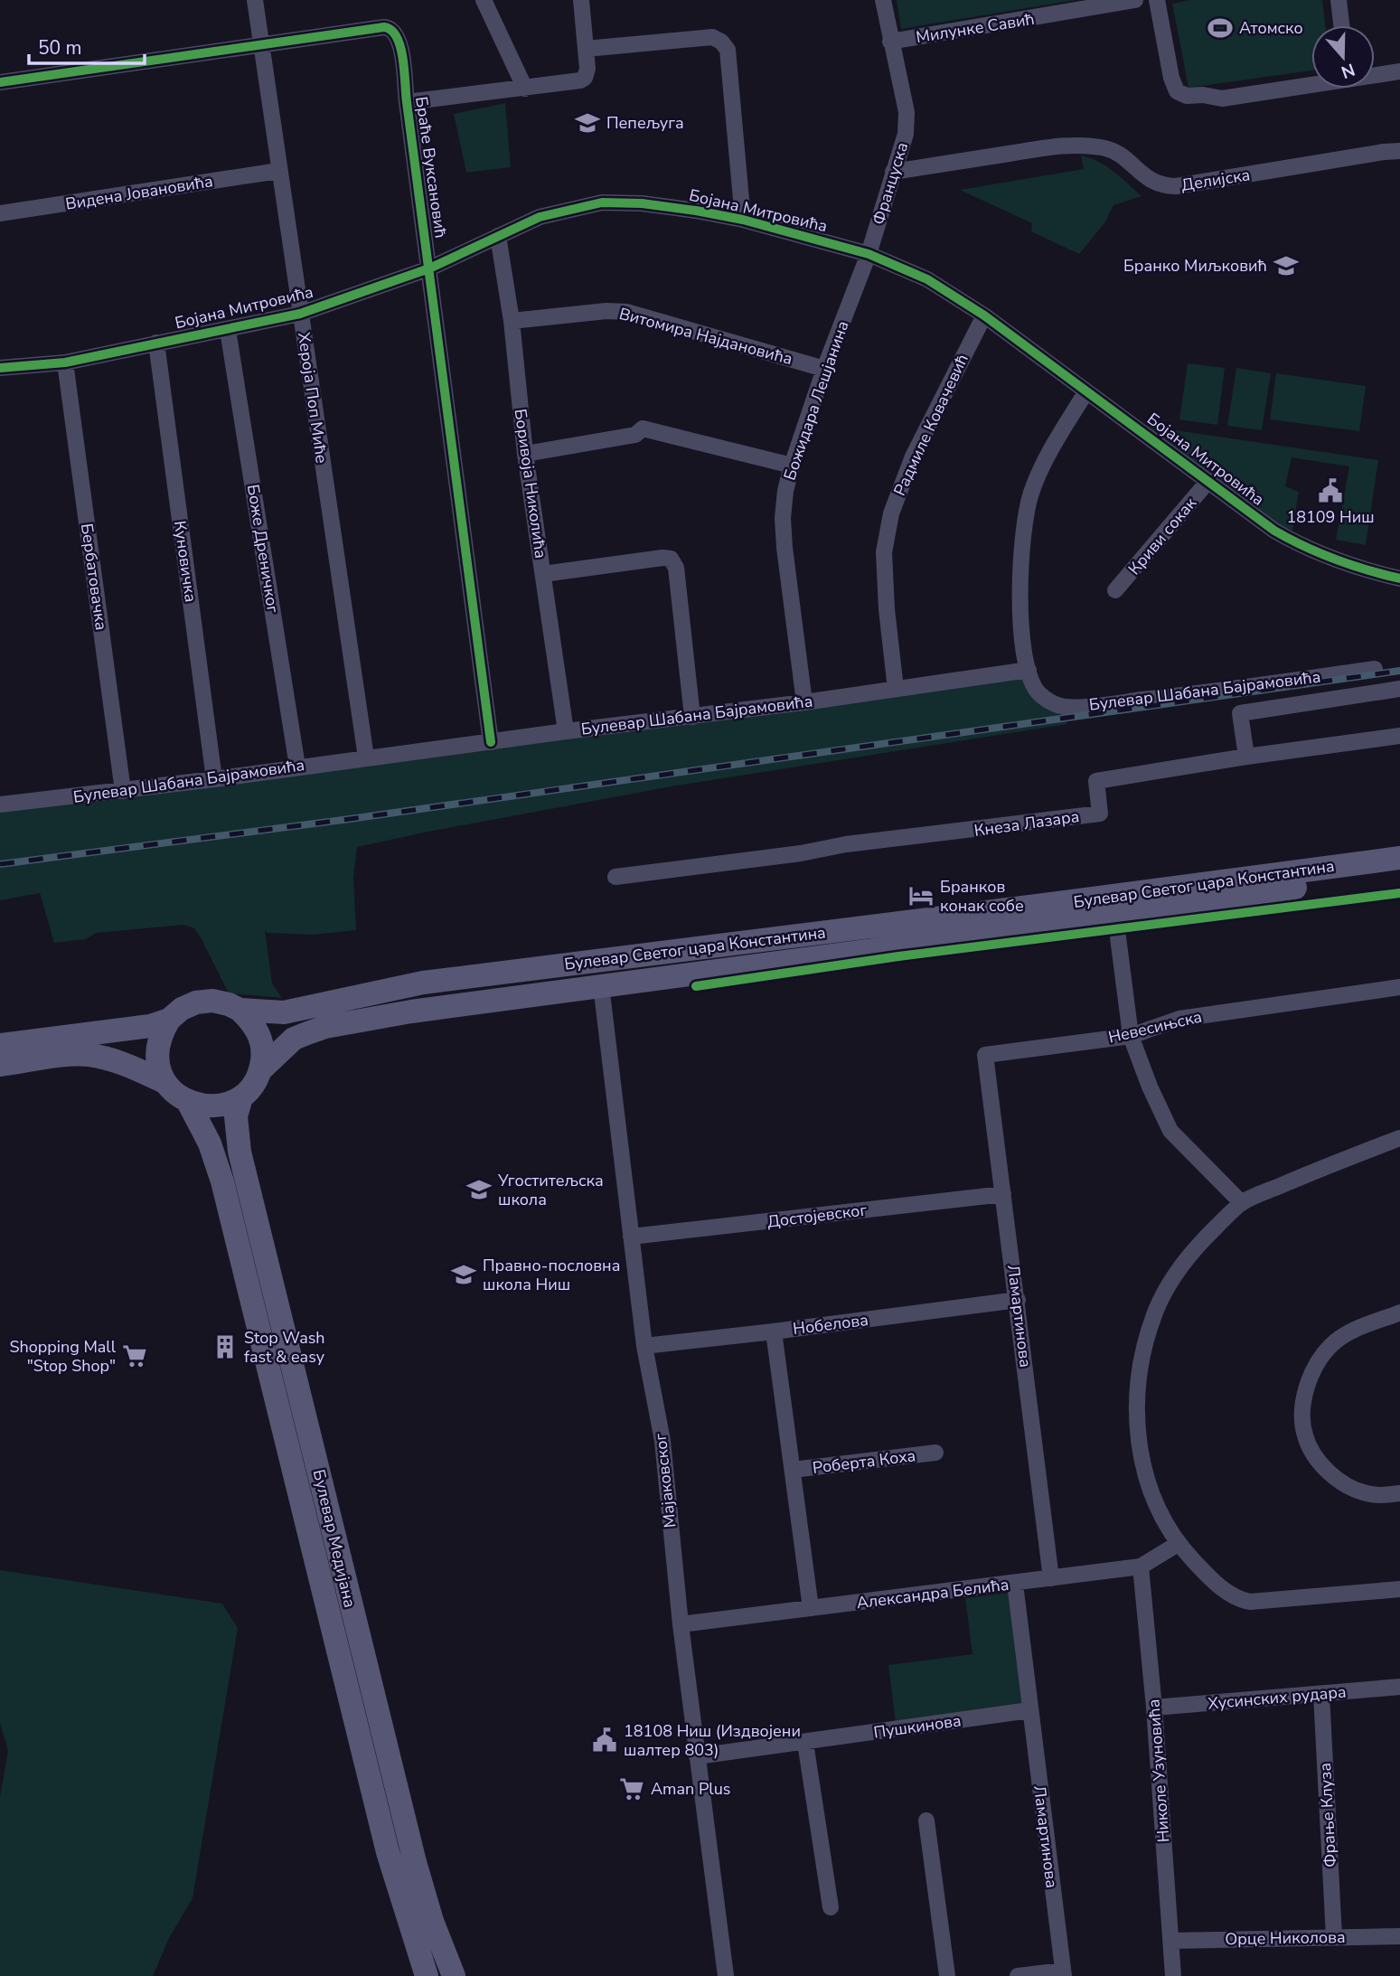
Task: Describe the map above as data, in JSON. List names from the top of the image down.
{
  "streets": {
    "main road": ["Булевар Светог цара Константина", "Булевар Медијана"],
    "street": [
      "Милунке Савић",
      "Браће Вуксановић",
      "Делијска",
      "Француска",
      "Видена Јовановића",
      "Бојана Митровића",
      "Витомира Најдановића",
      "Хероја Поп Миће",
      "Божидара Лешјанина",
      "Радмиле Ковачевић",
      "Боривоја Николића",
      "Криви сокак",
      "Боже Дреничког",
      "Куновичка",
      "Бербатовачка",
      "Булевар Шабана Бајрамовића",
      "Кнеза Лазара",
      "Невесињска",
      "Достојевског",
      "Ламартинова",
      "Нобелова",
      "Роберта Коха",
      "Мајаковског",
      "Александра Белића",
      "Хусинских рудара",
      "Пушкинова",
      "Николе Узуновића",
      "Фрање Клуза",
      "Орце Николова"
    ]
  },
  "crossings": [
    ["Милунке Савић", "Француска"],
    ["Браће Вуксановић", "Бојана Митровића"],
    ["Браће Вуксановић", "Хероја Поп Миће"],
    ["Браће Вуксановић", "Булевар Шабана Бајрамовића"],
    ["Делијска", "Француска"],
    ["Француска", "Бојана Митровића"],
    ["Француска", "Божидара Лешјанина"],
    ["Видена Јовановића", "Хероја Поп Миће"],
    ["Бојана Митровића", "Хероја Поп Миће"],
    ["Бојана Митровића", "Божидара Лешјанина"],
    ["Бојана Митровића", "Радмиле Ковачевић"],
    ["Бојана Митровића", "Боривоја Николића"],
    ["Бојана Митровића", "Криви сокак"],
    ["Бојана Митровића", "Боже Дреничког"],
    ["Бојана Митровића", "Куновичка"],
    ["Бојана Митровића", "Бербатовачка"],
    ["Витомира Најдановића", "Божидара Лешјанина"],
    ["Витомира Најдановића", "Боривоја Николића"],
    ["Хероја Поп Миће", "Булевар Шабана Бајрамовића"],
    ["Божидара Лешјанина", "Булевар Шабана Бајрамовића"],
    ["Радмиле Ковачевић", "Булевар Шабана Бајрамовића"],
    ["Боривоја Николића", "Булевар Шабана Бајрамовића"],
    ["Боже Дреничког", "Булевар Шабана Бајрамовића"],
    ["Куновичка", "Булевар Шабана Бајрамовића"],
    ["Бербатовачка", "Булевар Шабана Бајрамовића"],
    ["Булевар Светог цара Константина", "Мајаковског"],
    ["Булевар Светог цара Константина", "Булевар Медијана"],
    ["Невесињска", "Ламартинова"],
    ["Достојевског", "Ламартинова"],
    ["Достојевског", "Мајаковског"],
    ["Ламартинова", "Нобелова"],
    ["Ламартинова", "Александра Белића"],
    ["Ламартинова", "Пушкинова"],
    ["Нобелова", "Роберта Коха"],
    ["Нобелова", "Мајаковског"],
    ["Роберта Коха", "Александра Белића"],
    ["Мајаковског", "Александра Белића"],
    ["Мајаковског", "Пушкинова"],
    ["Александра Белића", "Николе Узуновића"],
    ["Хусинских рудара", "Николе Узуновића"],
    ["Хусинских рудара", "Фрање Клуза"],
    ["Николе Узуновића", "Орце Николова"],
    ["Фрање Клуза", "Орце Николова"]
  ],
  "places": {
    "sports": ["Атомско"],
    "school or university": [
      "Пепељуга",
      "Бранко Миљковић",
      "Угоститељска школа",
      "Правно-пословна школа Ниш"
    ],
    "public building": ["18109 Ниш", "18108 Ниш (Издвојени шалтер 803)"],
    "hotel": ["Бранков конак собе"],
    "building": ["Stop Wash fast & easy"],
    "supermarket": ["Shopping Mall \"Stop Shop\"", "Aman Plus"]
  },
  "scale_bar": "50 m",
  "north": "bottom"
}
